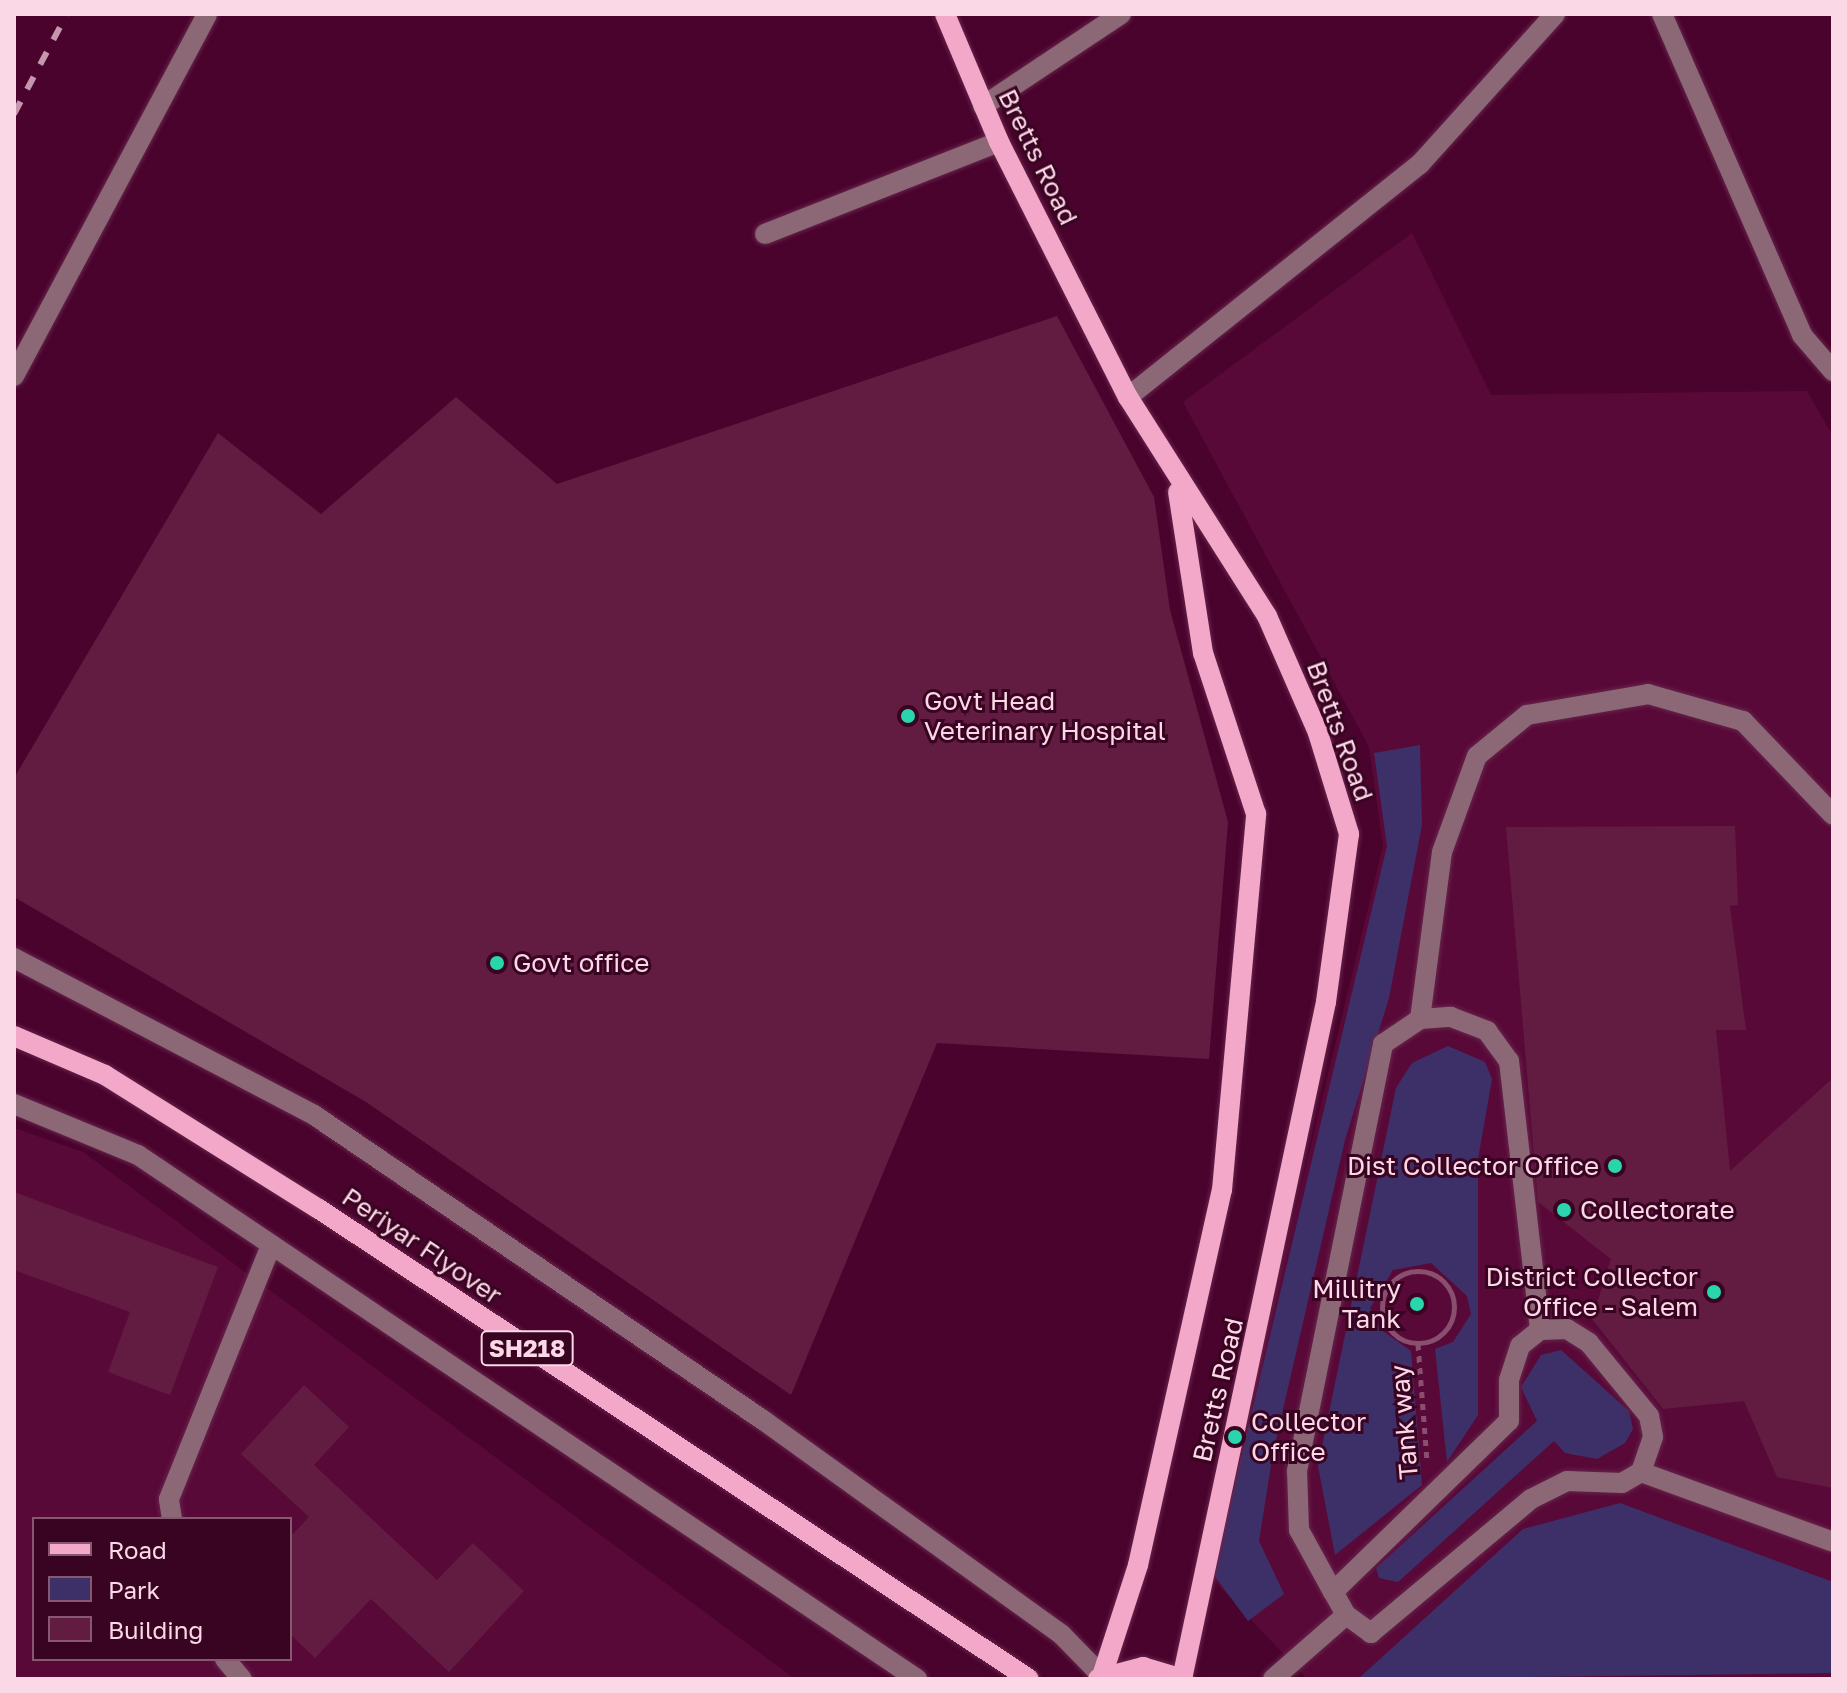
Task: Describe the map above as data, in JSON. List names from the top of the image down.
{
  "streets": {
    "main road": ["Bretts Road", "Periyar Flyover", "SH218"],
    "path": ["Tank way"]
  },
  "places": [
    "Govt Head Veterinary Hospital",
    "Govt office",
    "Dist Collector Office",
    "Collectorate",
    "District Collector Office - Salem",
    "Millitry Tank",
    "Collector Office"
  ],
  "legend": ["Road", "Park", "Building"]
}
